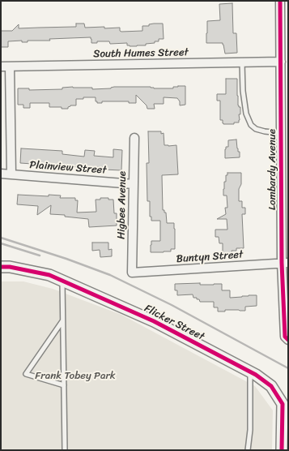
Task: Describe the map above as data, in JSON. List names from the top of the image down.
{
  "streets": {
    "street": [
      "South Humes Street",
      "Plainview Street",
      "Lombardy Avenue",
      "Higbee Avenue",
      "Buntyn Street",
      "Flicker Street"
    ]
  },
  "crossings": [
    ["South Humes Street", "Lombardy Avenue"],
    ["Plainview Street", "Higbee Avenue"],
    ["Lombardy Avenue", "Buntyn Street"],
    ["Higbee Avenue", "Buntyn Street"]
  ],
  "parks": ["Frank Tobey Park"]
}
